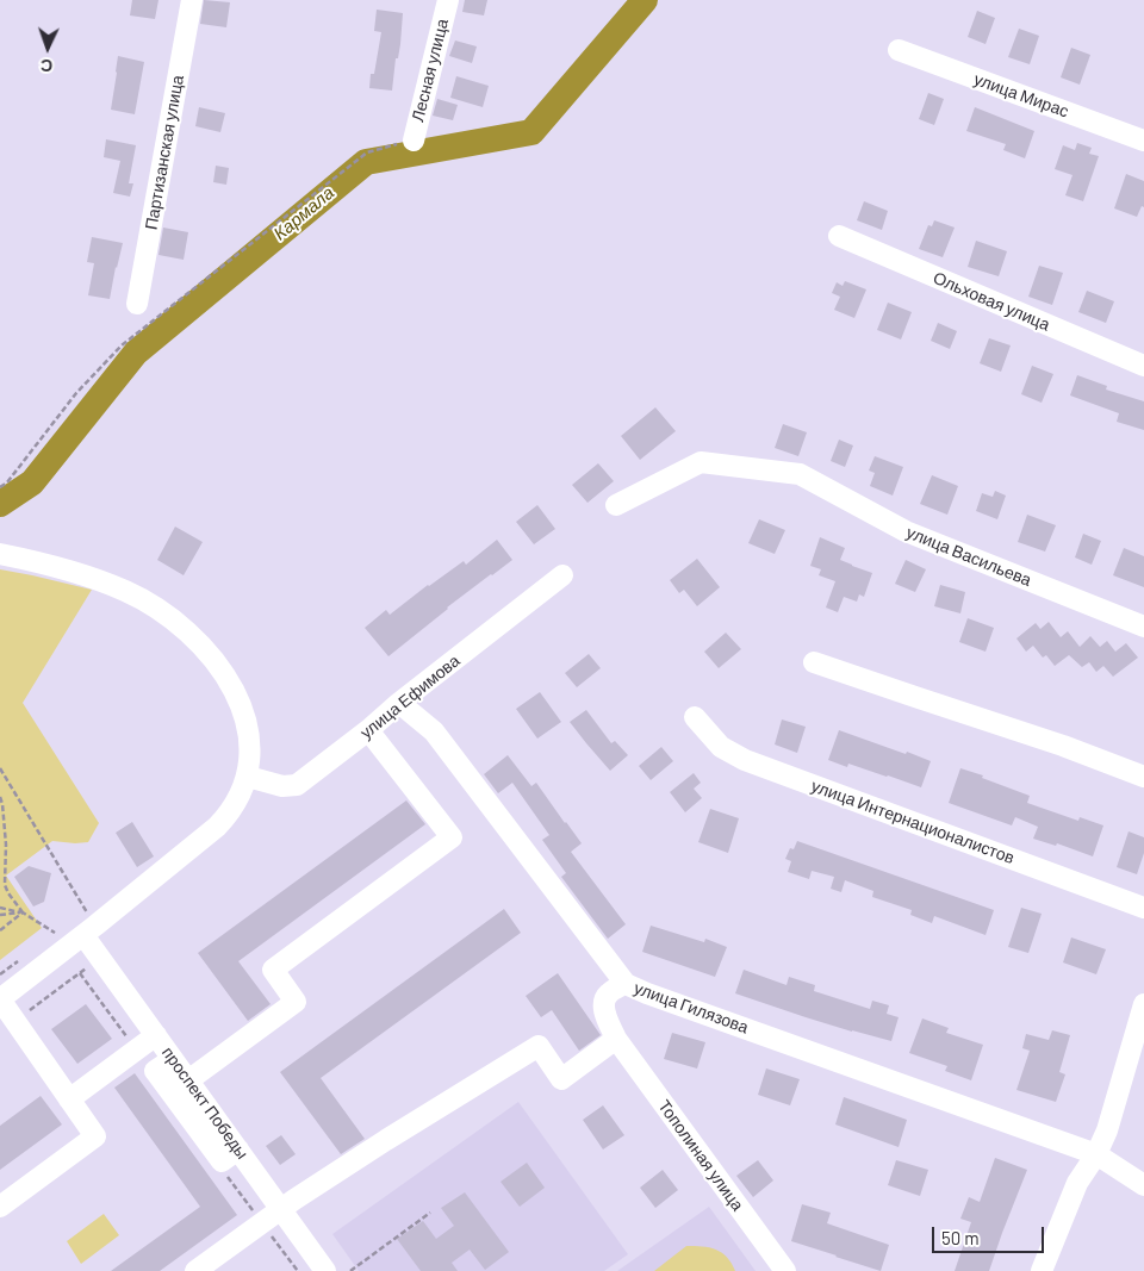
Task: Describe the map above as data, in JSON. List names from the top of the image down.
{
  "streets": {
    "street": [
      "Лесная улица",
      "улица Мирас",
      "Партизанская улица",
      "Ольховая улица",
      "улица Васильева",
      "улица Ефимова",
      "улица Интернационалистов",
      "улица Гилязова",
      "проспект Победы",
      "Тополиная улица"
    ]
  },
  "crossings": [
    ["улица Ефимова", "улица Гилязова"],
    ["улица Гилязова", "Тополиная улица"]
  ],
  "water": ["Кармала"],
  "scale_bar": "50 m",
  "north": "bottom"
}
